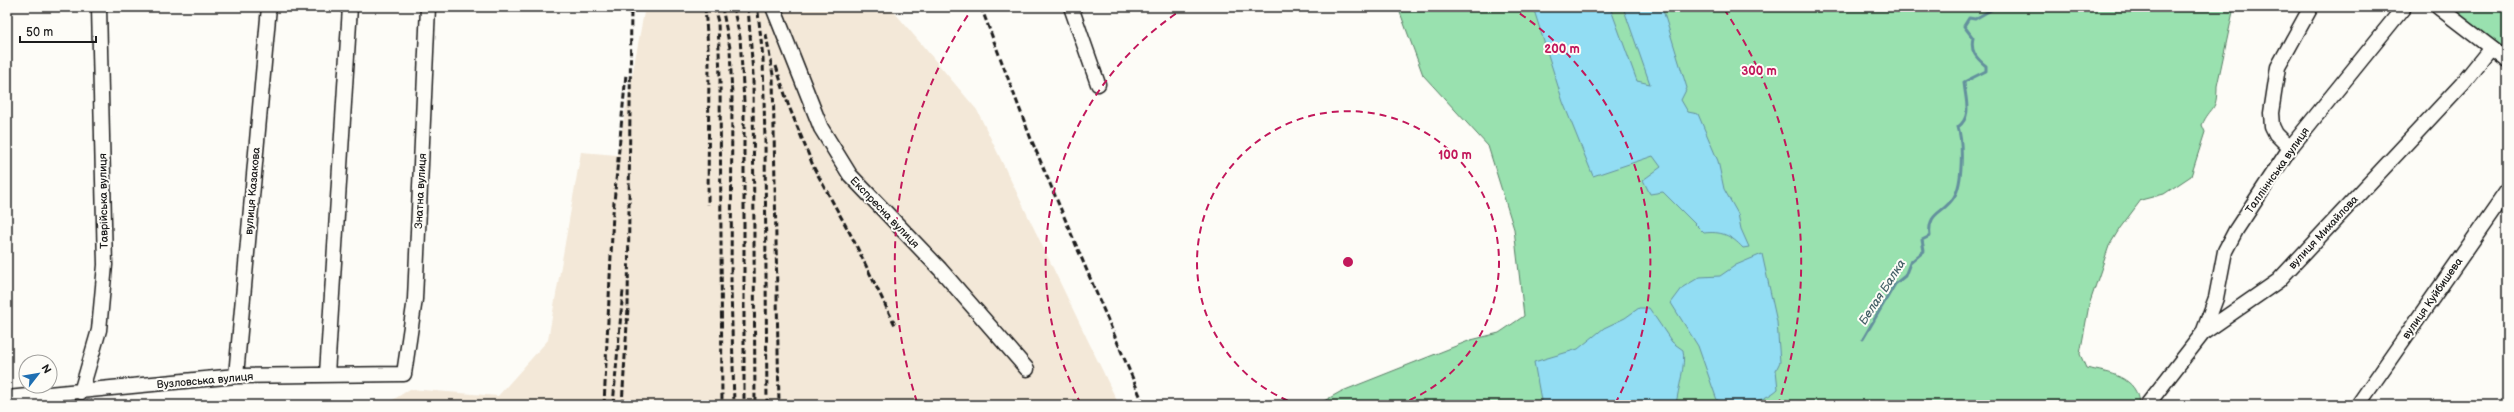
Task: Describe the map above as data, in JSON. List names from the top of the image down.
{
  "streets": {
    "street": [
      "Талліннська вулиця",
      "вулиця Казакова",
      "Знатна вулиця",
      "Таврійська вулиця",
      "Експресна вулиця",
      "вулиця Михайлова",
      "вулиця Куйбишева",
      "Вузловська вулиця"
    ]
  },
  "crossings": [
    ["Талліннська вулиця", "вулиця Михайлова"],
    ["вулиця Казакова", "Вузловська вулиця"],
    ["Знатна вулиця", "Вузловська вулиця"],
    ["Таврійська вулиця", "Вузловська вулиця"]
  ],
  "water": ["Белая Балка"],
  "scale_bar": "50 m",
  "north": "top right",
  "rings": ["200 m", "300 m", "100 m"]
}
